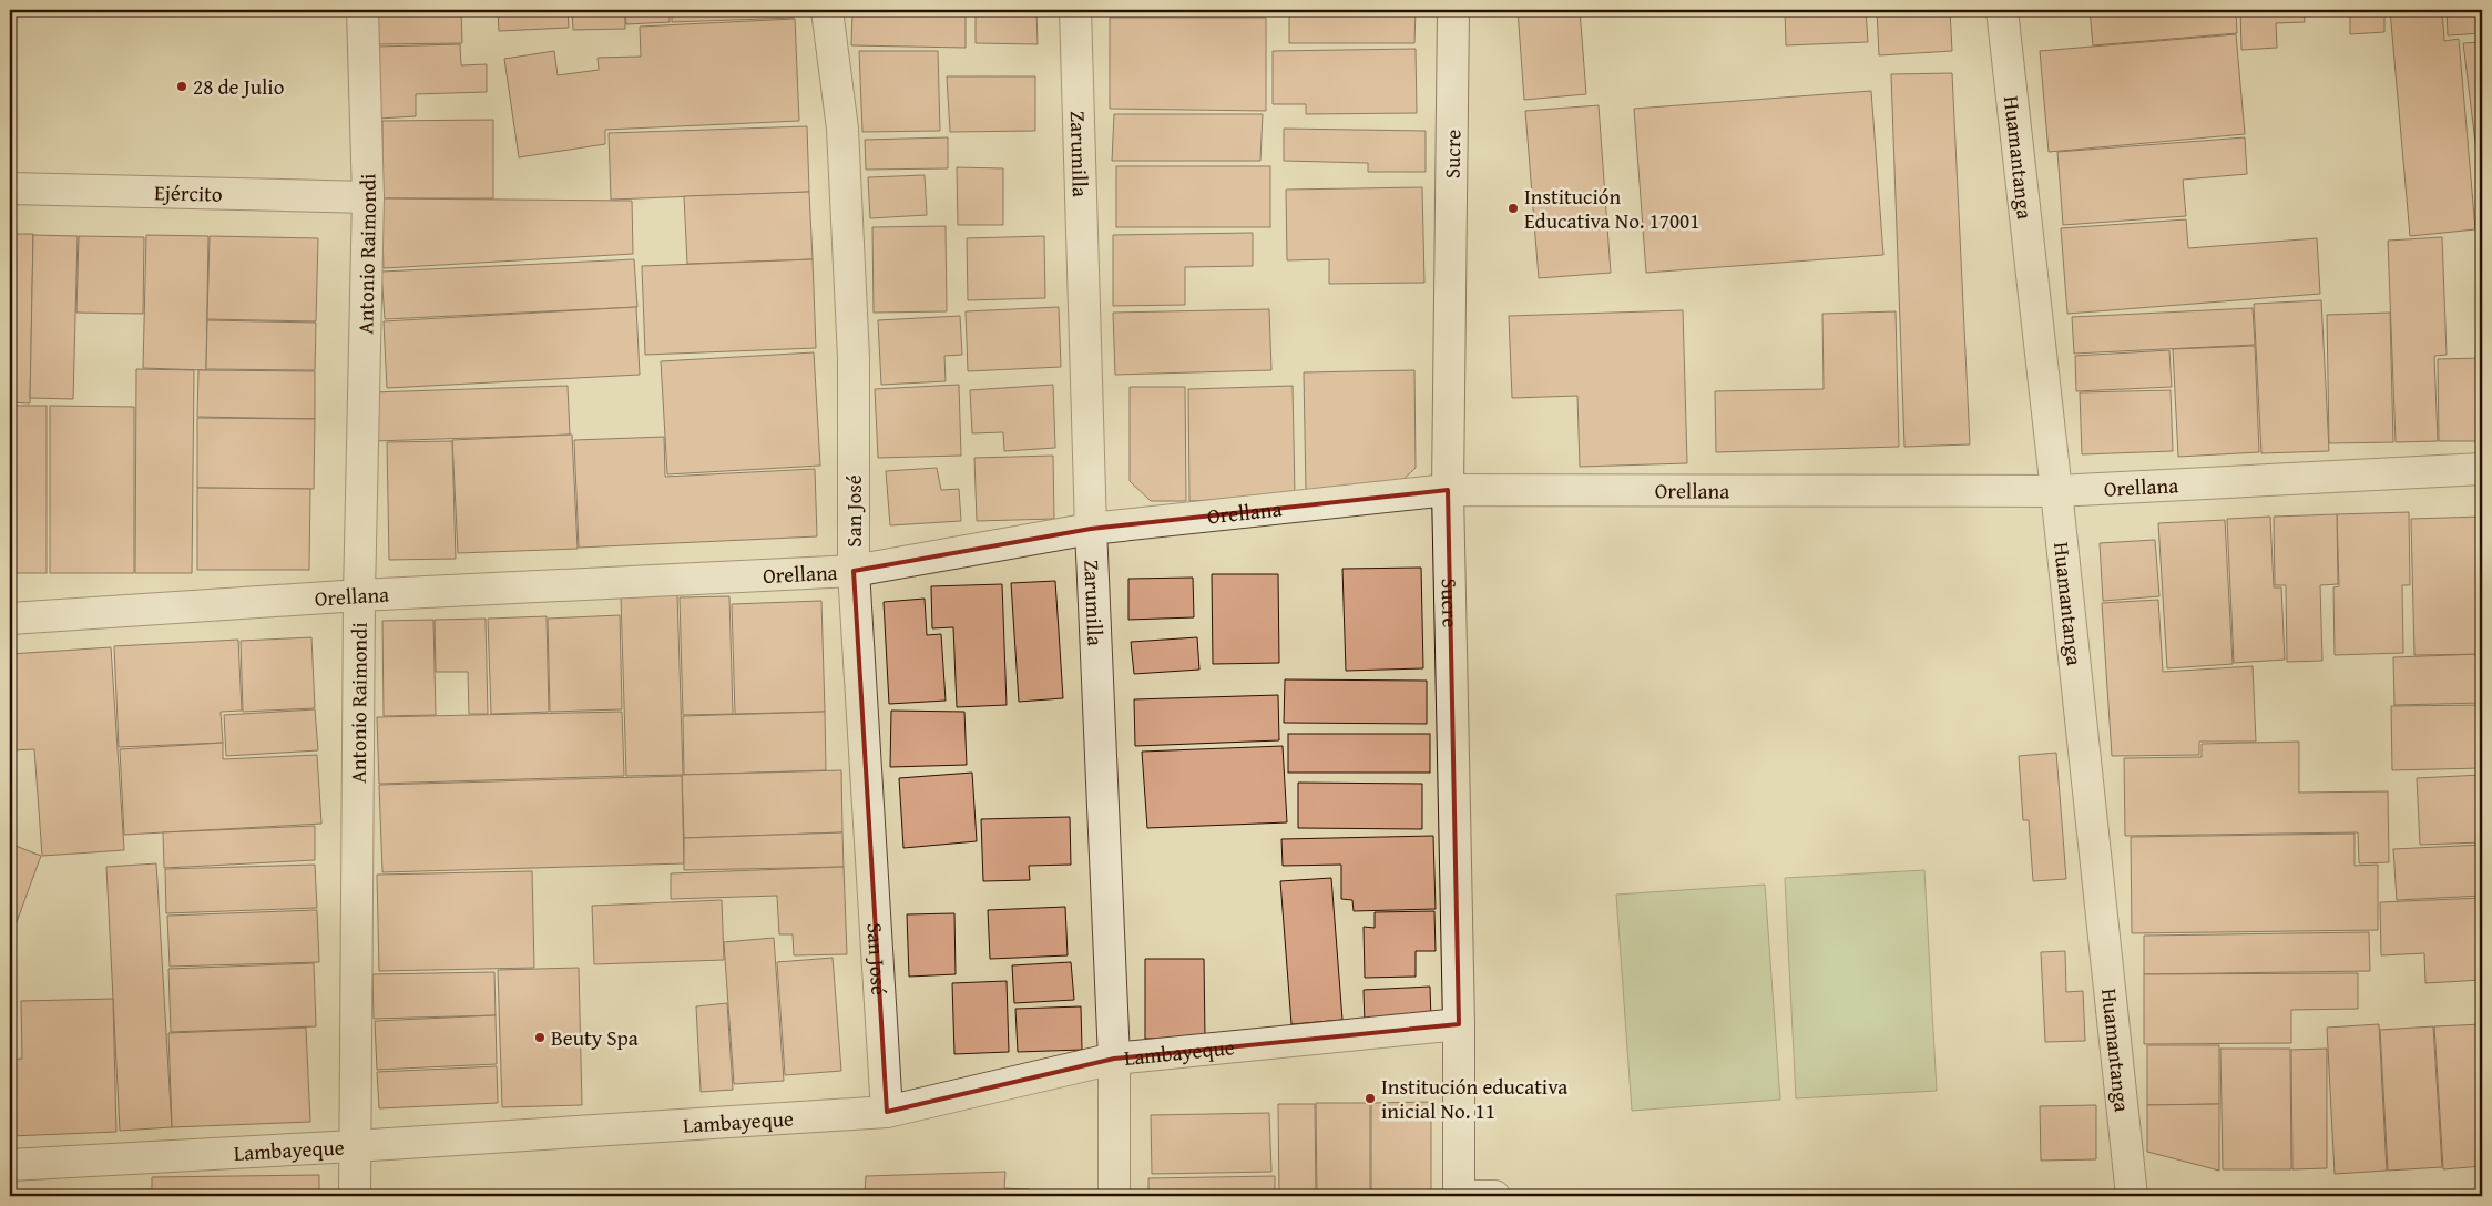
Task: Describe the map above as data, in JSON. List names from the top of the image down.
{
  "streets": {
    "street": [
      "Zarumilla",
      "Sucre",
      "Huamantanga",
      "Ejército",
      "Antonio Raimondi",
      "Orellana",
      "San José",
      "Lambayeque"
    ]
  },
  "crossings": [
    ["Zarumilla", "Orellana"],
    ["Zarumilla", "Lambayeque"],
    ["Sucre", "Orellana"],
    ["Sucre", "Lambayeque"],
    ["Huamantanga", "Orellana"],
    ["Ejército", "Antonio Raimondi"],
    ["Antonio Raimondi", "Orellana"],
    ["Antonio Raimondi", "Lambayeque"],
    ["Orellana", "San José"],
    ["San José", "Lambayeque"]
  ],
  "places": [
    "28 de Julio",
    "Institución Educativa No. 17001",
    "Beuty Spa",
    "Institución educativa inicial No. 11"
  ]
}
